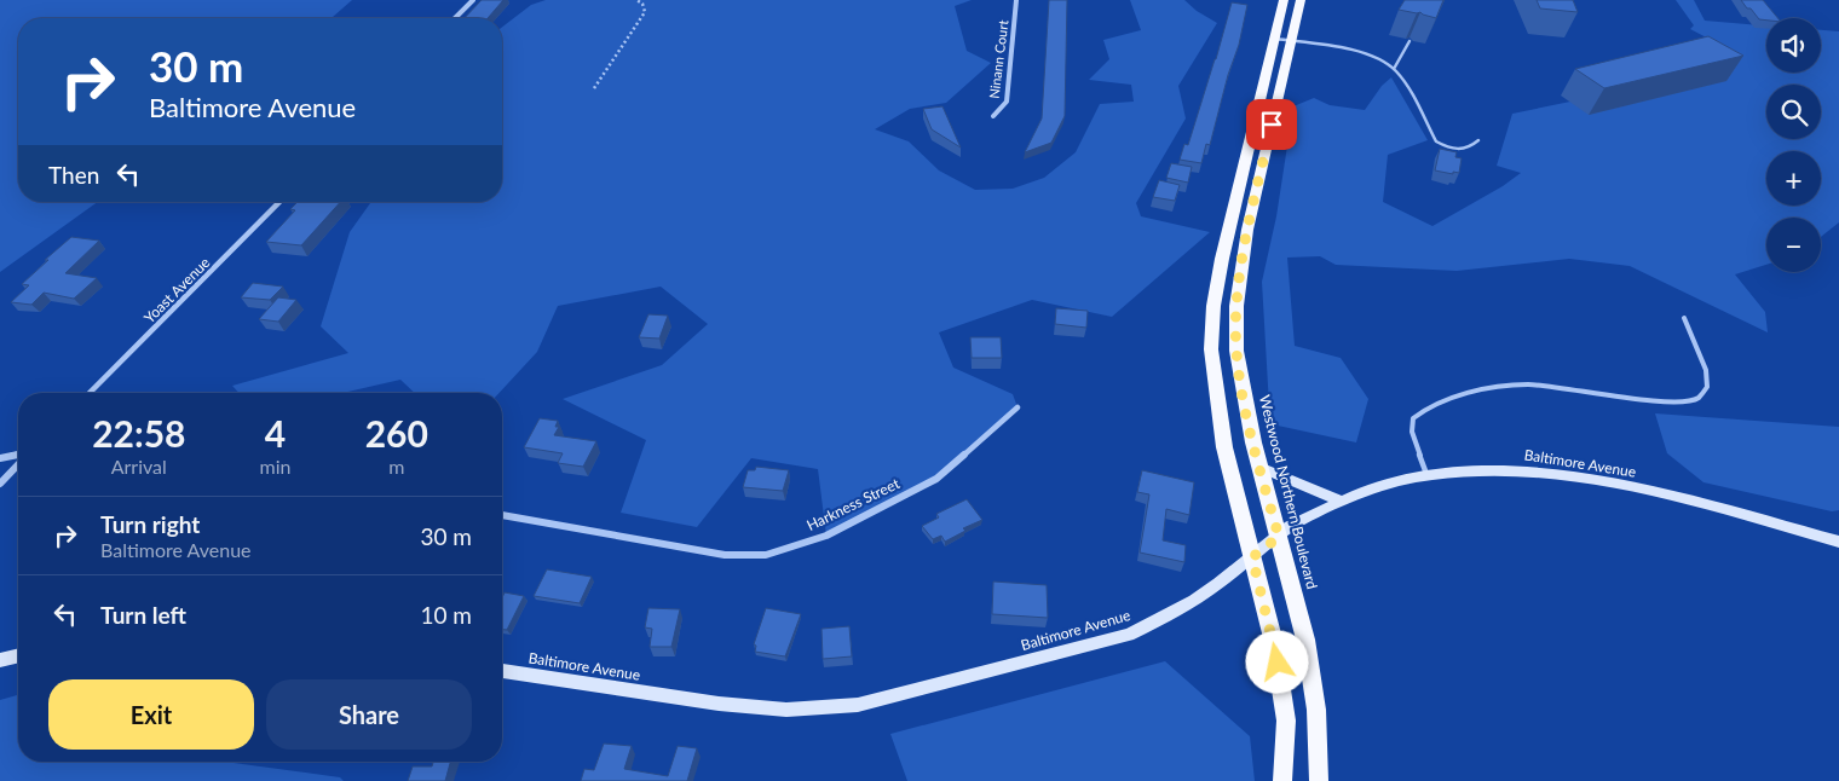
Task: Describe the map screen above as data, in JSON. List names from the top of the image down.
{
  "streets": {
    "main road": ["Westwood Northern Boulevard"],
    "street": [
      "Ninann Court",
      "Yoast Avenue",
      "Baltimore Avenue",
      "Harkness Street"
    ]
  },
  "crossings": [
    ["Baltimore Avenue", "Westwood Northern Boulevard"]
  ],
  "page": {
    "map_buttons": ["+", "−"],
    "turn": ["30 m", "Baltimore Avenue"],
    "then": "Then",
    "eta": [
      "22:58",
      "Arrival",
      "4",
      "min",
      "260",
      "m"
    ],
    "list": [
      {
        "name": "Turn right",
        "note": "Baltimore Avenue",
        "value": "30 m"
      },
      {
        "name": "Turn left",
        "value": "10 m"
      }
    ],
    "buttons": ["Exit", "Share"]
  }
}
